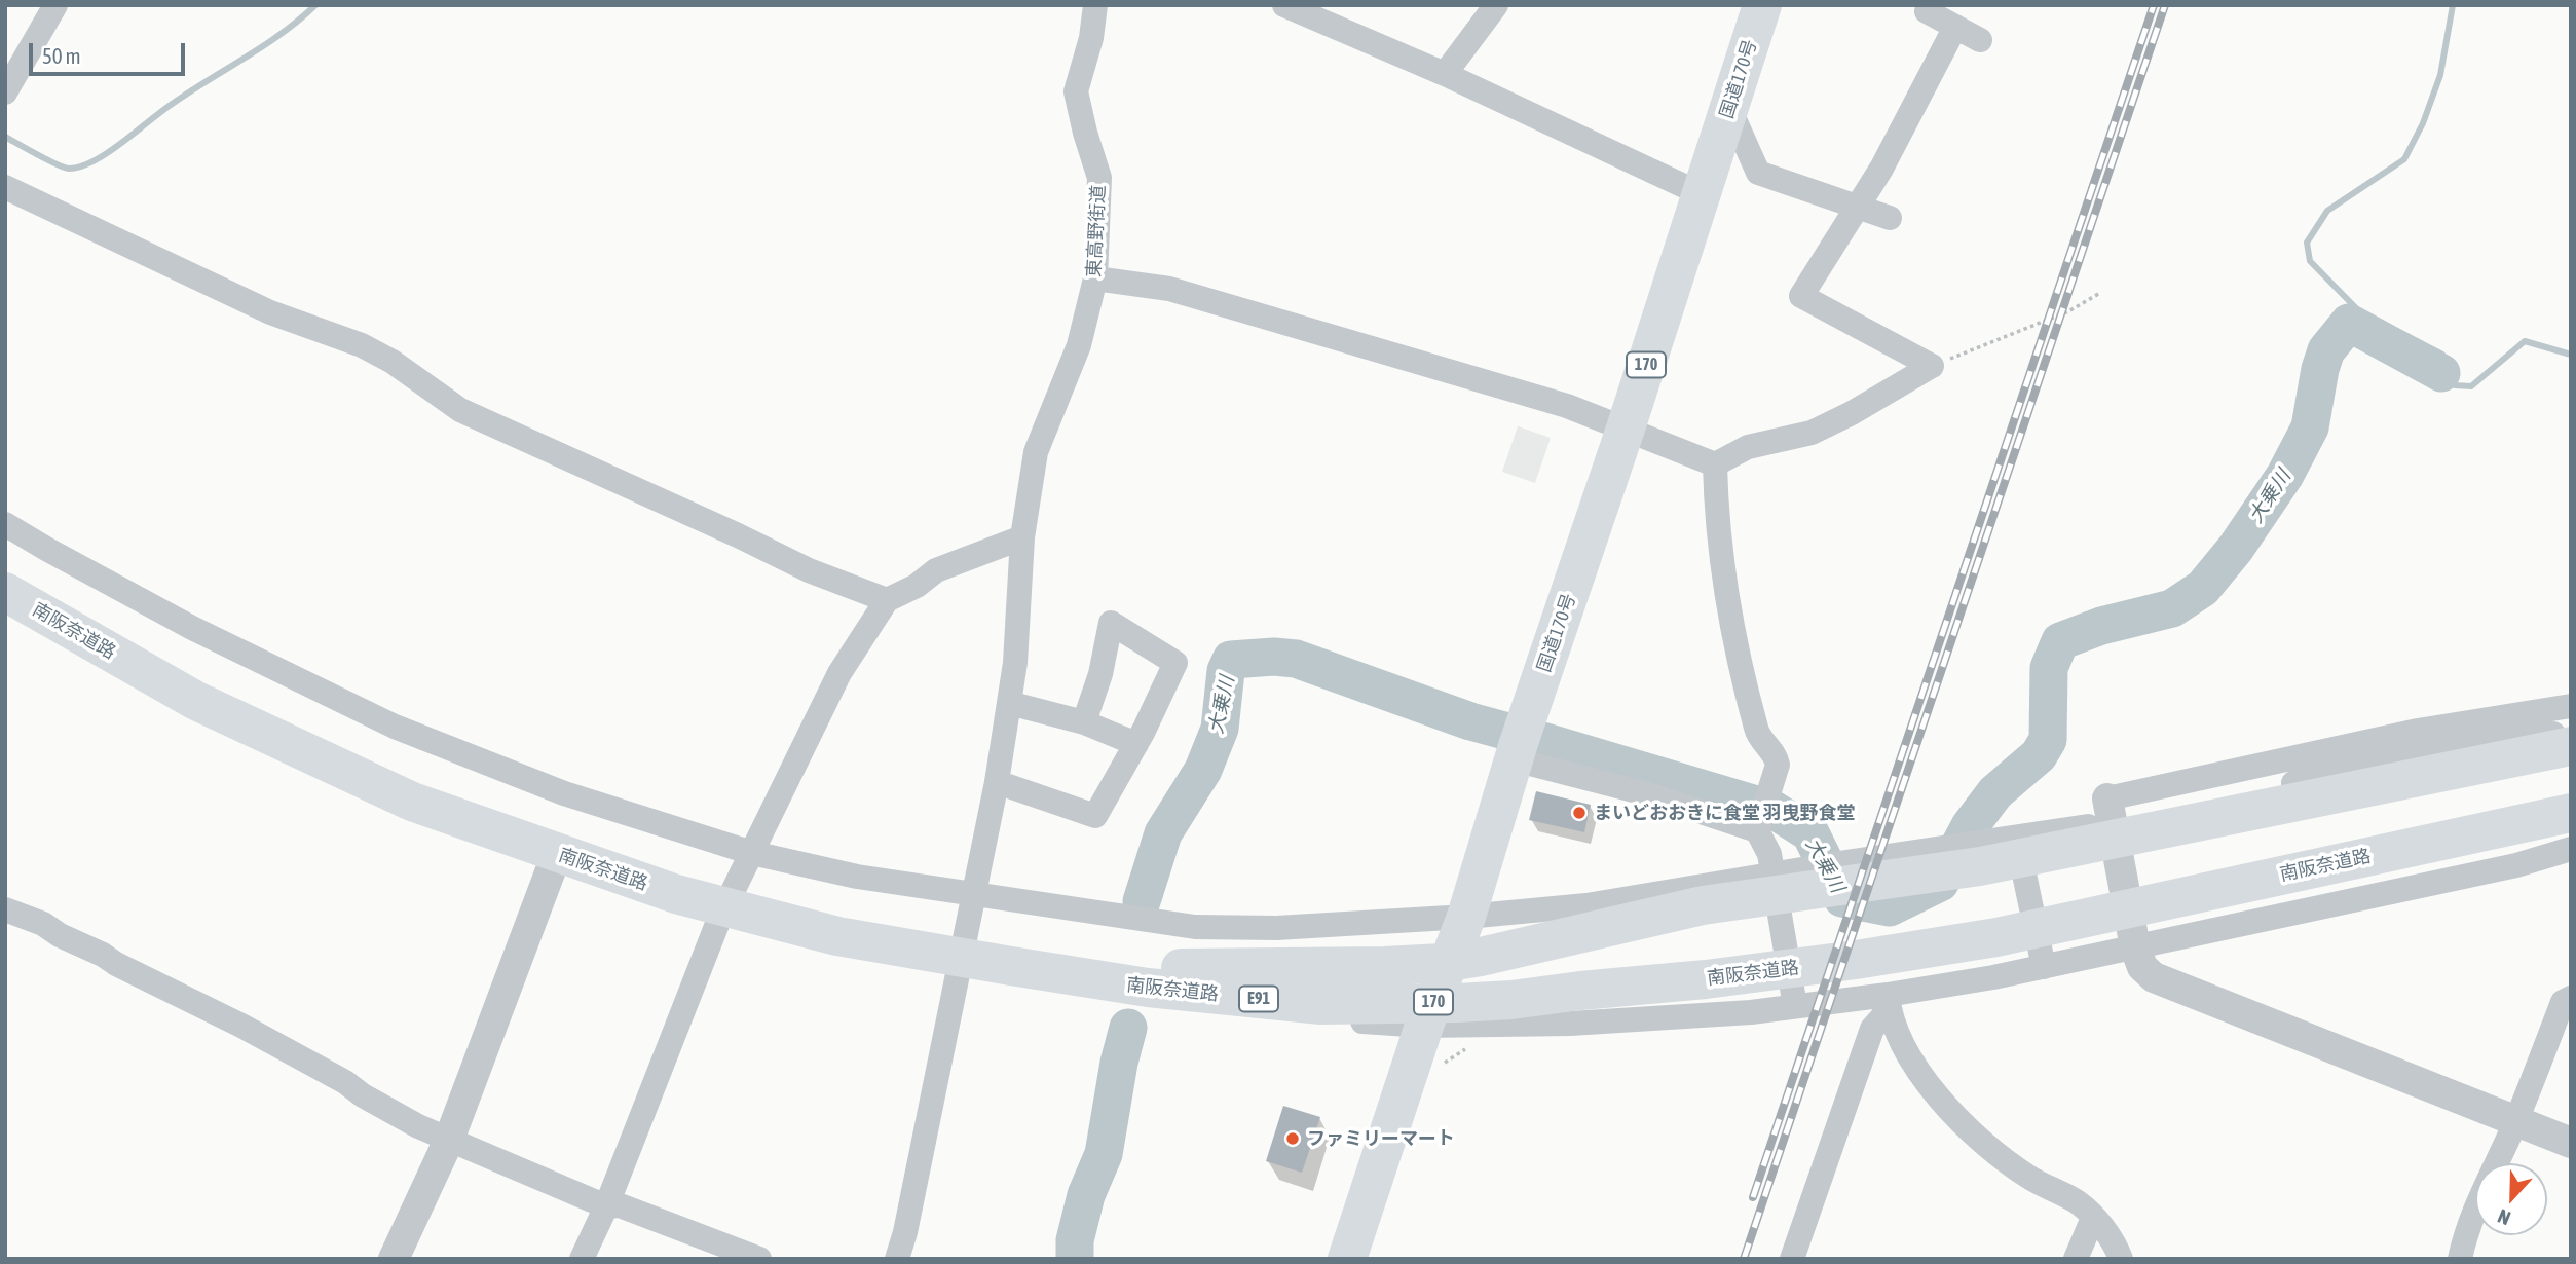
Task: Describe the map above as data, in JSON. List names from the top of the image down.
{
  "streets": {
    "highway": [
      "国道170号",
      "170",
      "南阪奈道路",
      "E91"
    ],
    "street": ["東高野街道"]
  },
  "water": ["大乗川"],
  "places": ["まいどおおきに食堂 羽曳野食堂", "ファミリーマート"],
  "scale_bar": "50 m",
  "north": "bottom"
}
